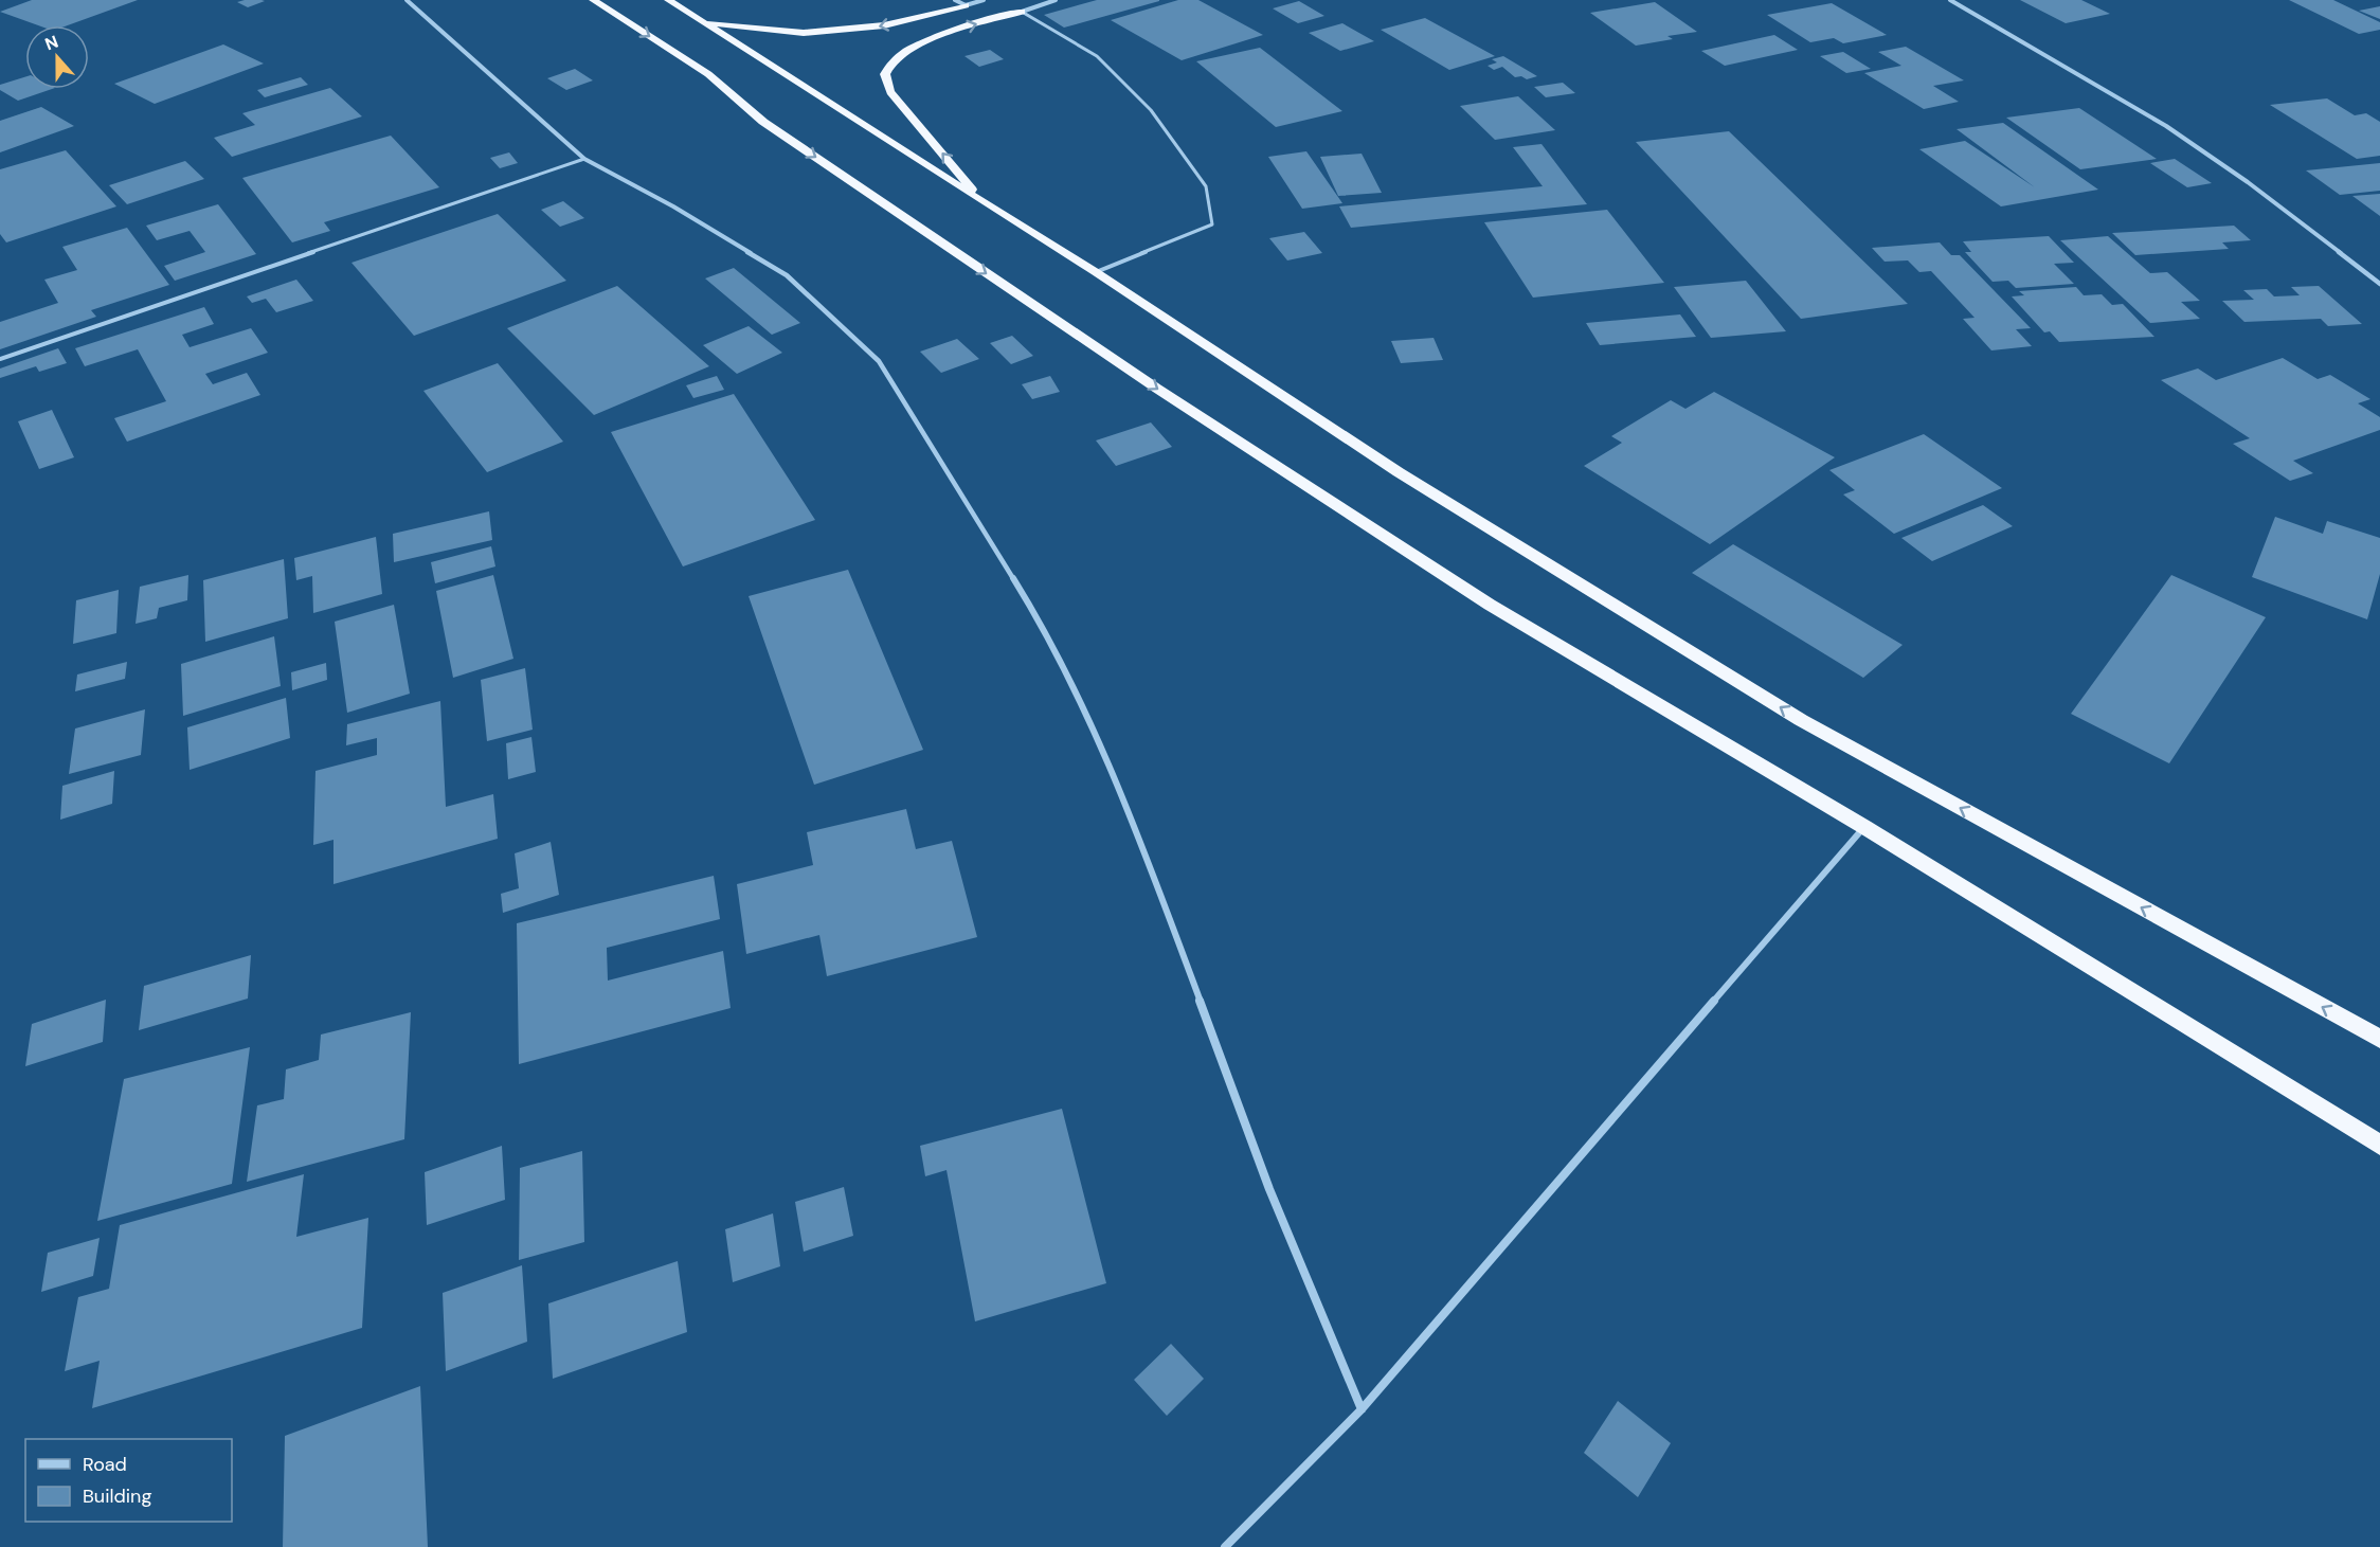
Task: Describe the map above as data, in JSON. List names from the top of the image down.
{
  "legend": ["Road", "Building"],
  "north": "top"
}
